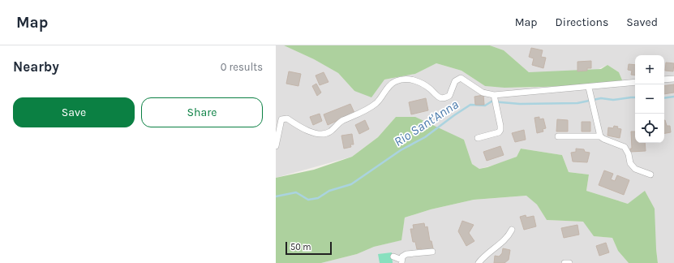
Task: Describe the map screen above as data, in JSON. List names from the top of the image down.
{
  "water": ["Rio Sant'Anna"],
  "scale_bar": "50 m",
  "page": {
    "header": "Map",
    "nav": ["Map", "Directions", "Saved"],
    "heading": ["Nearby", "0 results"],
    "map_buttons": ["+", "−"],
    "buttons": ["Save", "Share"],
    "scale": "50 m"
  }
}
